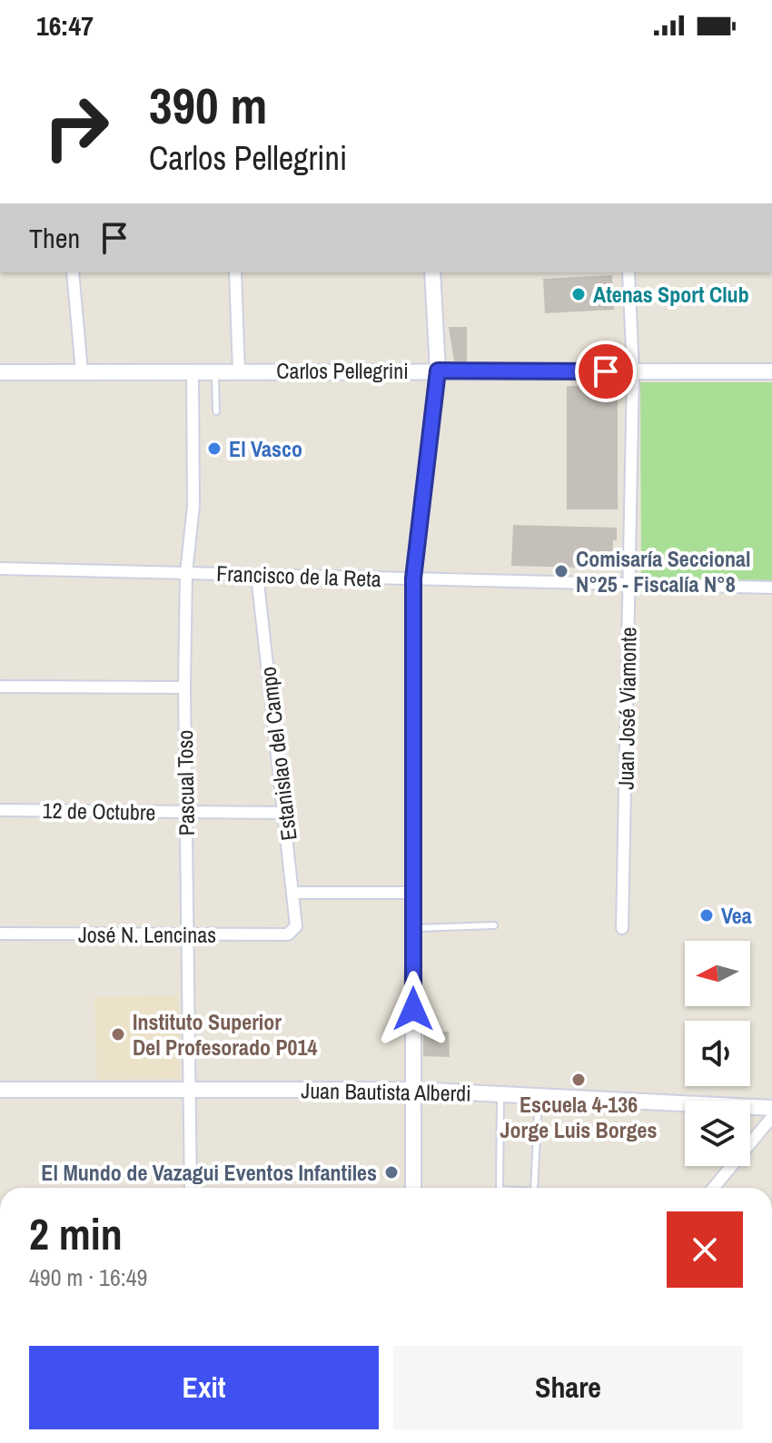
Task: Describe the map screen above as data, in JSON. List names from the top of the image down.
{
  "streets": {
    "street": [
      "Carlos Pellegrini",
      "Francisco de la Reta",
      "Juan José Viamonte",
      "Estanislao del Campo",
      "Pascual Toso",
      "12 de Octubre",
      "José N. Lencinas",
      "Juan Bautista Alberdi"
    ]
  },
  "crossings": [
    ["Carlos Pellegrini", "Juan José Viamonte"],
    ["Carlos Pellegrini", "Pascual Toso"],
    ["Francisco de la Reta", "Juan José Viamonte"],
    ["Francisco de la Reta", "Estanislao del Campo"],
    ["Francisco de la Reta", "Pascual Toso"],
    ["Estanislao del Campo", "12 de Octubre"],
    ["Estanislao del Campo", "José N. Lencinas"],
    ["Pascual Toso", "12 de Octubre"],
    ["Pascual Toso", "José N. Lencinas"],
    ["Pascual Toso", "Juan Bautista Alberdi"]
  ],
  "places": [
    "Atenas Sport Club",
    "El Vasco",
    "Comisaría Seccional N°25 - Fiscalía N°8",
    "Vea",
    "Instituto Superior Del Profesorado P014",
    "Escuela 4-136 Jorge Luis Borges",
    "El Mundo de Vazagui Eventos Infantiles"
  ],
  "north": "left",
  "page": {
    "status": "16:47",
    "turn": ["390 m", "Carlos Pellegrini"],
    "then": "Then",
    "heading": ["2 min", "490 m · 16:49"],
    "buttons": ["Exit", "Share"]
  }
}
